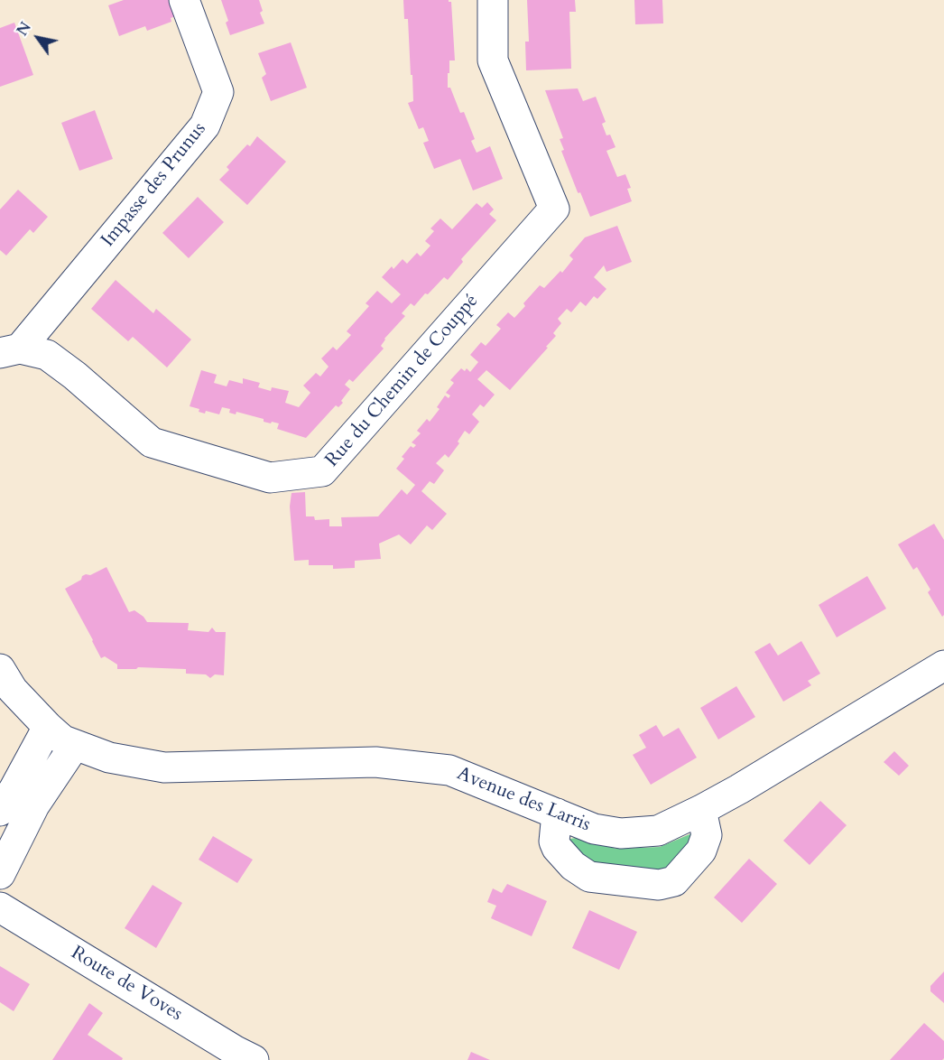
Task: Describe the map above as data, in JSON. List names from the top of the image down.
{
  "streets": {
    "street": [
      "Impasse des Prunus",
      "Rue du Chemin de Couppé",
      "Avenue des Larris",
      "Route de Voves"
    ]
  },
  "crossings": [
    ["Impasse des Prunus", "Rue du Chemin de Couppé"]
  ],
  "north": "top left"
}
